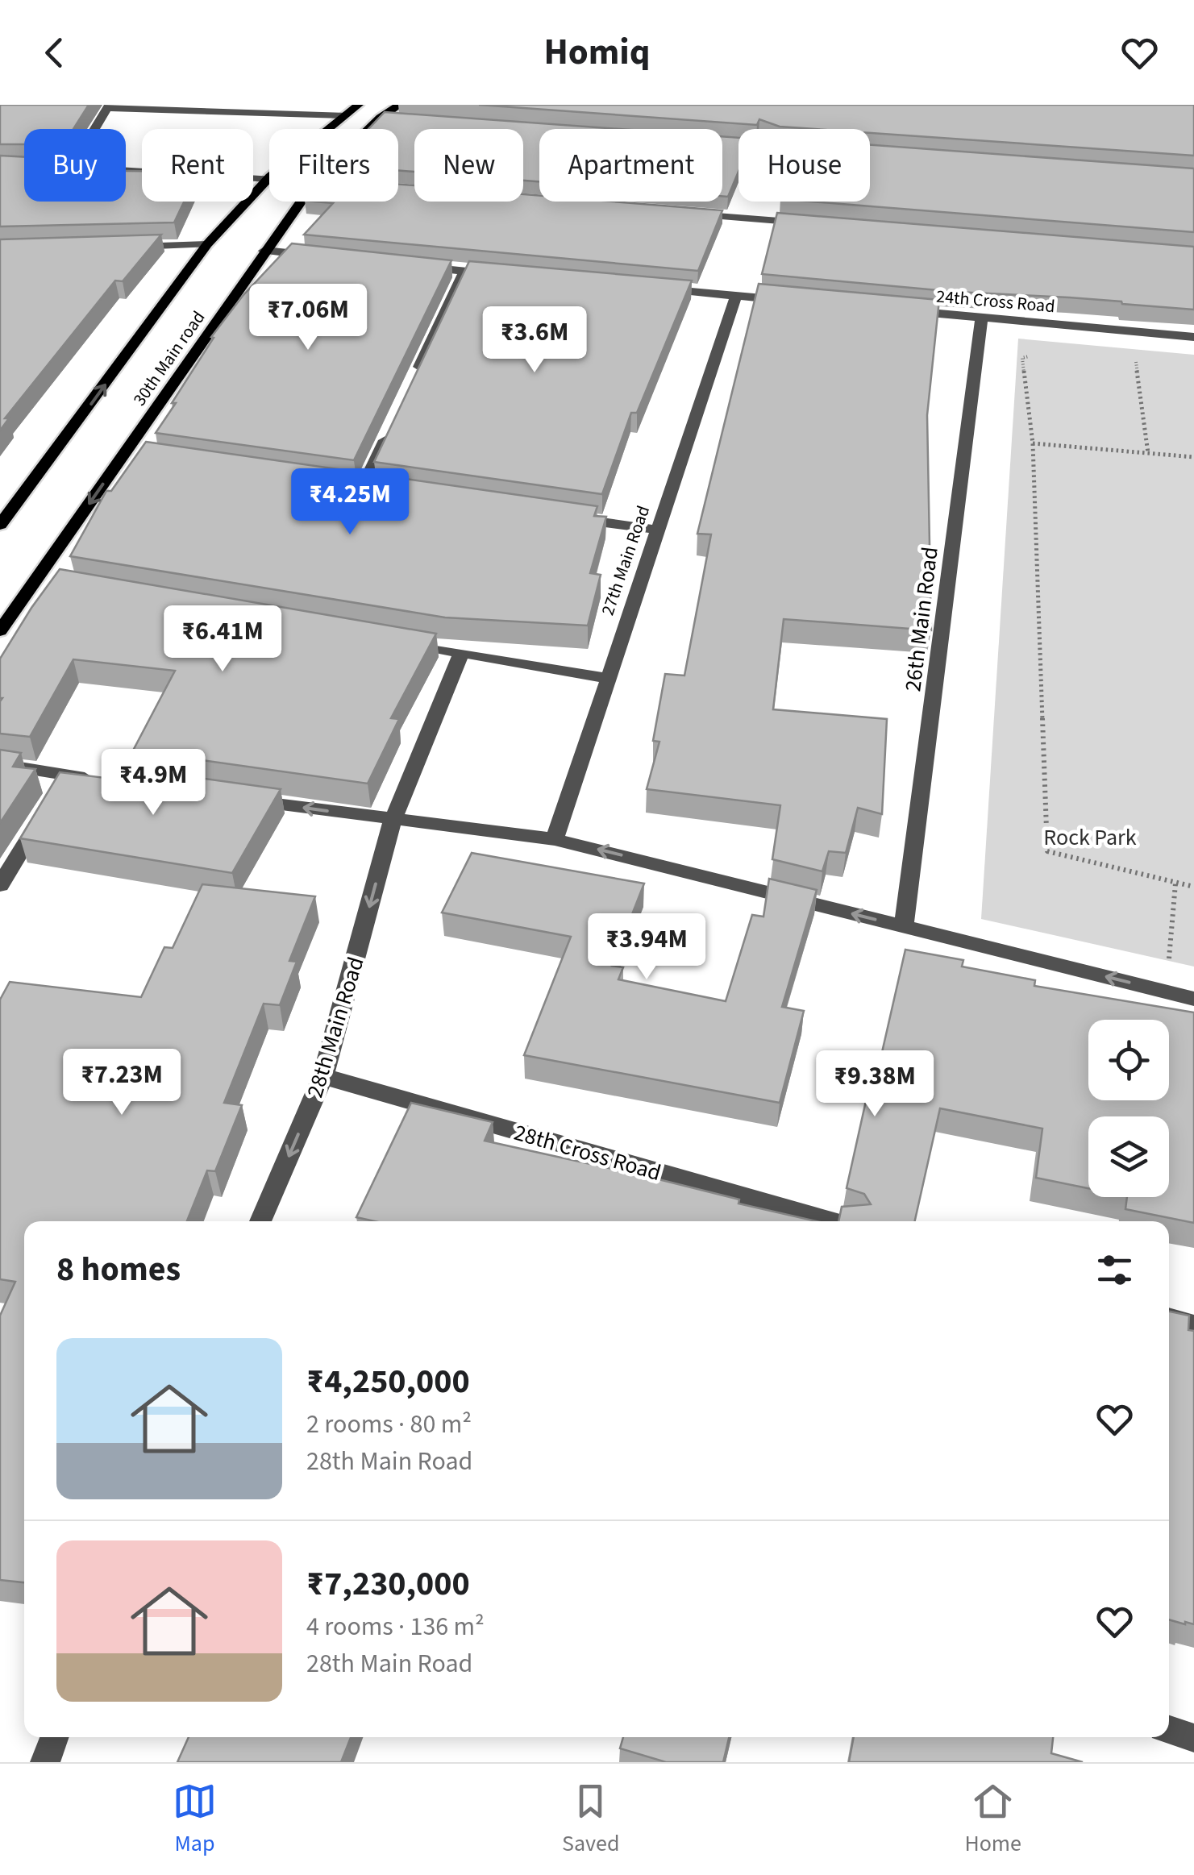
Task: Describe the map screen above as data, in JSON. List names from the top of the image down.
{
  "streets": {
    "main road": ["30th Main road"],
    "street": [
      "24th Cross Road",
      "27th Main Road",
      "26th Main Road",
      "28th Main Road",
      "28th Cross Road"
    ]
  },
  "crossings": [
    ["24th Cross Road", "26th Main Road"],
    ["28th Main Road", "28th Cross Road"]
  ],
  "one_way": ["28th Main Road"],
  "parks": ["Rock Park"],
  "page": {
    "header": "Homiq",
    "chip": [
      "Buy",
      "Rent",
      "Filters",
      "New",
      "Apartment",
      "House"
    ],
    "price": [
      "₹7.06M",
      "₹3.6M",
      "₹4.25M",
      "₹6.41M",
      "₹4.9M",
      "₹3.94M",
      "₹7.23M",
      "₹9.38M"
    ],
    "heading": "8 homes",
    "list": [
      {
        "name": "₹4,250,000",
        "note": "2 rooms · 80 m² · 28th Main Road"
      },
      {
        "name": "₹7,230,000",
        "note": "4 rooms · 136 m² · 28th Main Road"
      }
    ],
    "tabs": ["Map", "Saved", "Home"]
  }
}
